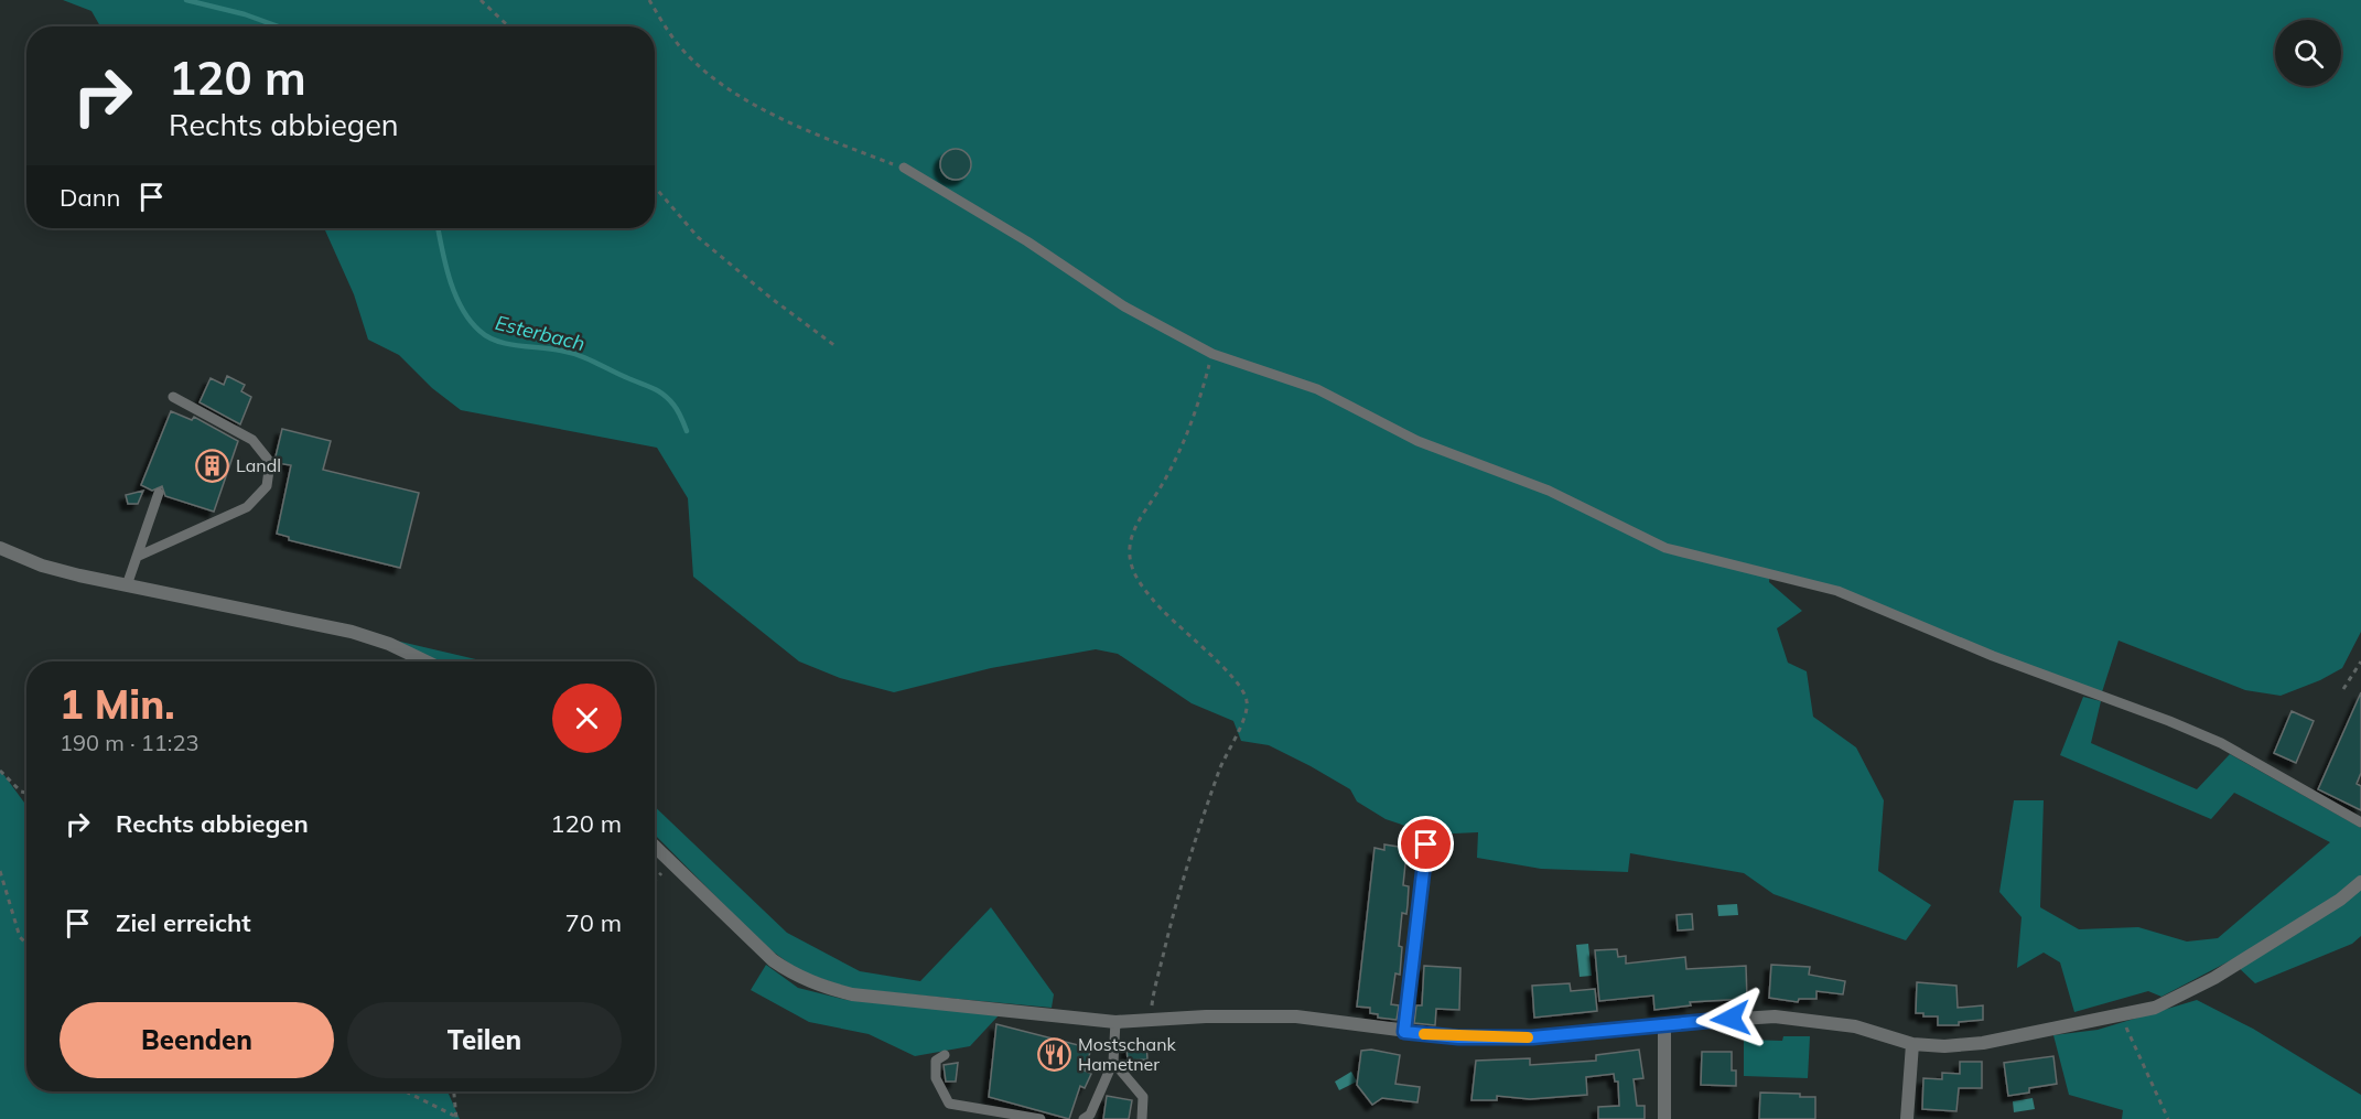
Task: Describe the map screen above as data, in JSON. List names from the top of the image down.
{
  "water": ["Esterbach"],
  "places": {
    "building": ["Landl"],
    "restaurant": ["Mostschank Hametner"]
  },
  "page": {
    "turn": ["120 m", "Rechts abbiegen"],
    "then": "Dann",
    "heading": ["1 Min.", "190 m · 11:23"],
    "list": [
      {
        "name": "Rechts abbiegen",
        "value": "120 m"
      },
      {
        "name": "Ziel erreicht",
        "value": "70 m"
      }
    ],
    "buttons": ["Beenden", "Teilen"]
  }
}
